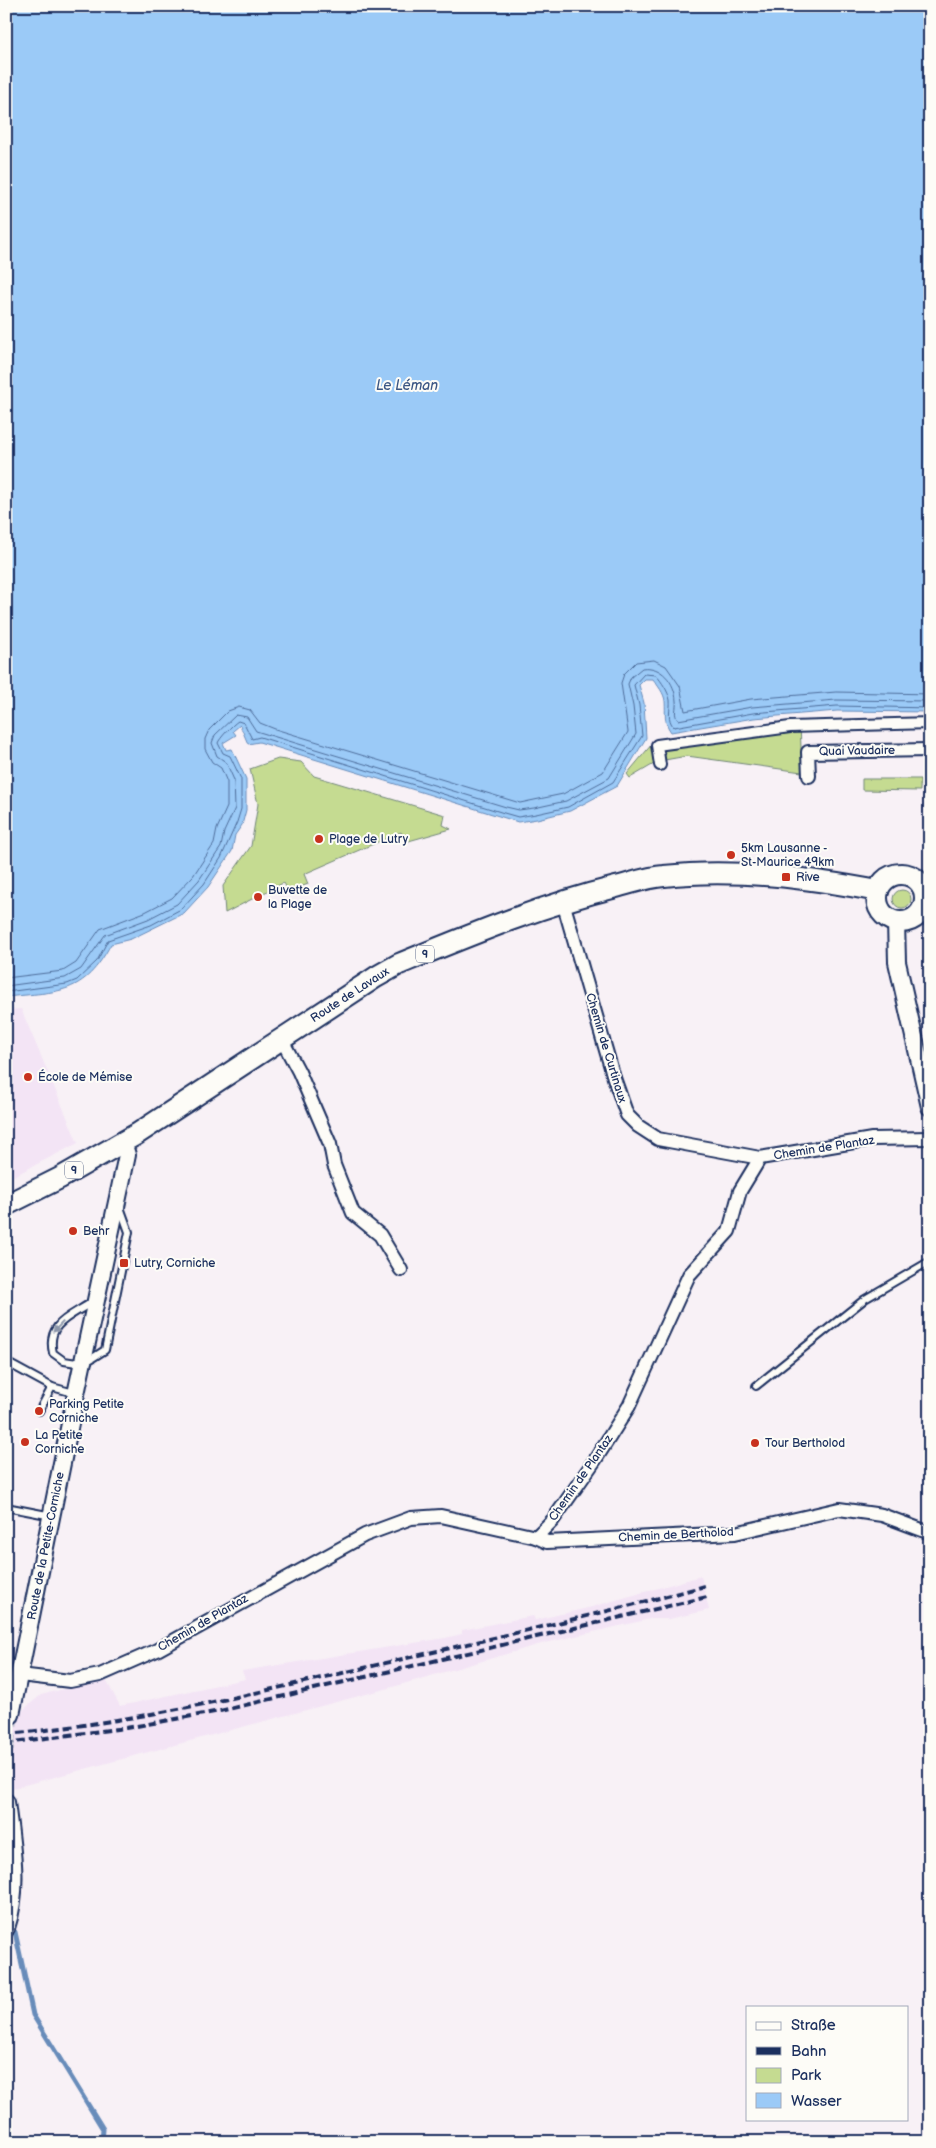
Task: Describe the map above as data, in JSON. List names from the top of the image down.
{
  "streets": {
    "main road": ["9", "Route de Lavaux"],
    "street": [
      "Quai Vaudaire",
      "Chemin de Curtinaux",
      "Chemin de Plantaz",
      "Chemin de Bertholod",
      "Route de la Petite-Corniche"
    ]
  },
  "crossings": [
    ["Route de Lavaux", "Chemin de Curtinaux"],
    ["Route de Lavaux", "Route de la Petite-Corniche"],
    ["Chemin de Curtinaux", "Chemin de Plantaz"],
    ["Chemin de Plantaz", "Chemin de Bertholod"],
    ["Chemin de Plantaz", "Route de la Petite-Corniche"]
  ],
  "water": ["Le Léman"],
  "places": {
    "other": [
      "Plage de Lutry",
      "5km Lausanne - St-Maurice 49km",
      "Buvette de la Plage",
      "École de Mémise",
      "Behr",
      "Parking Petite Corniche",
      "La Petite Corniche",
      "Tour Bertholod"
    ],
    "transit": ["Rive", "Lutry, Corniche"]
  },
  "legend": [
    "Straße",
    "Bahn",
    "Park",
    "Wasser"
  ]
}
